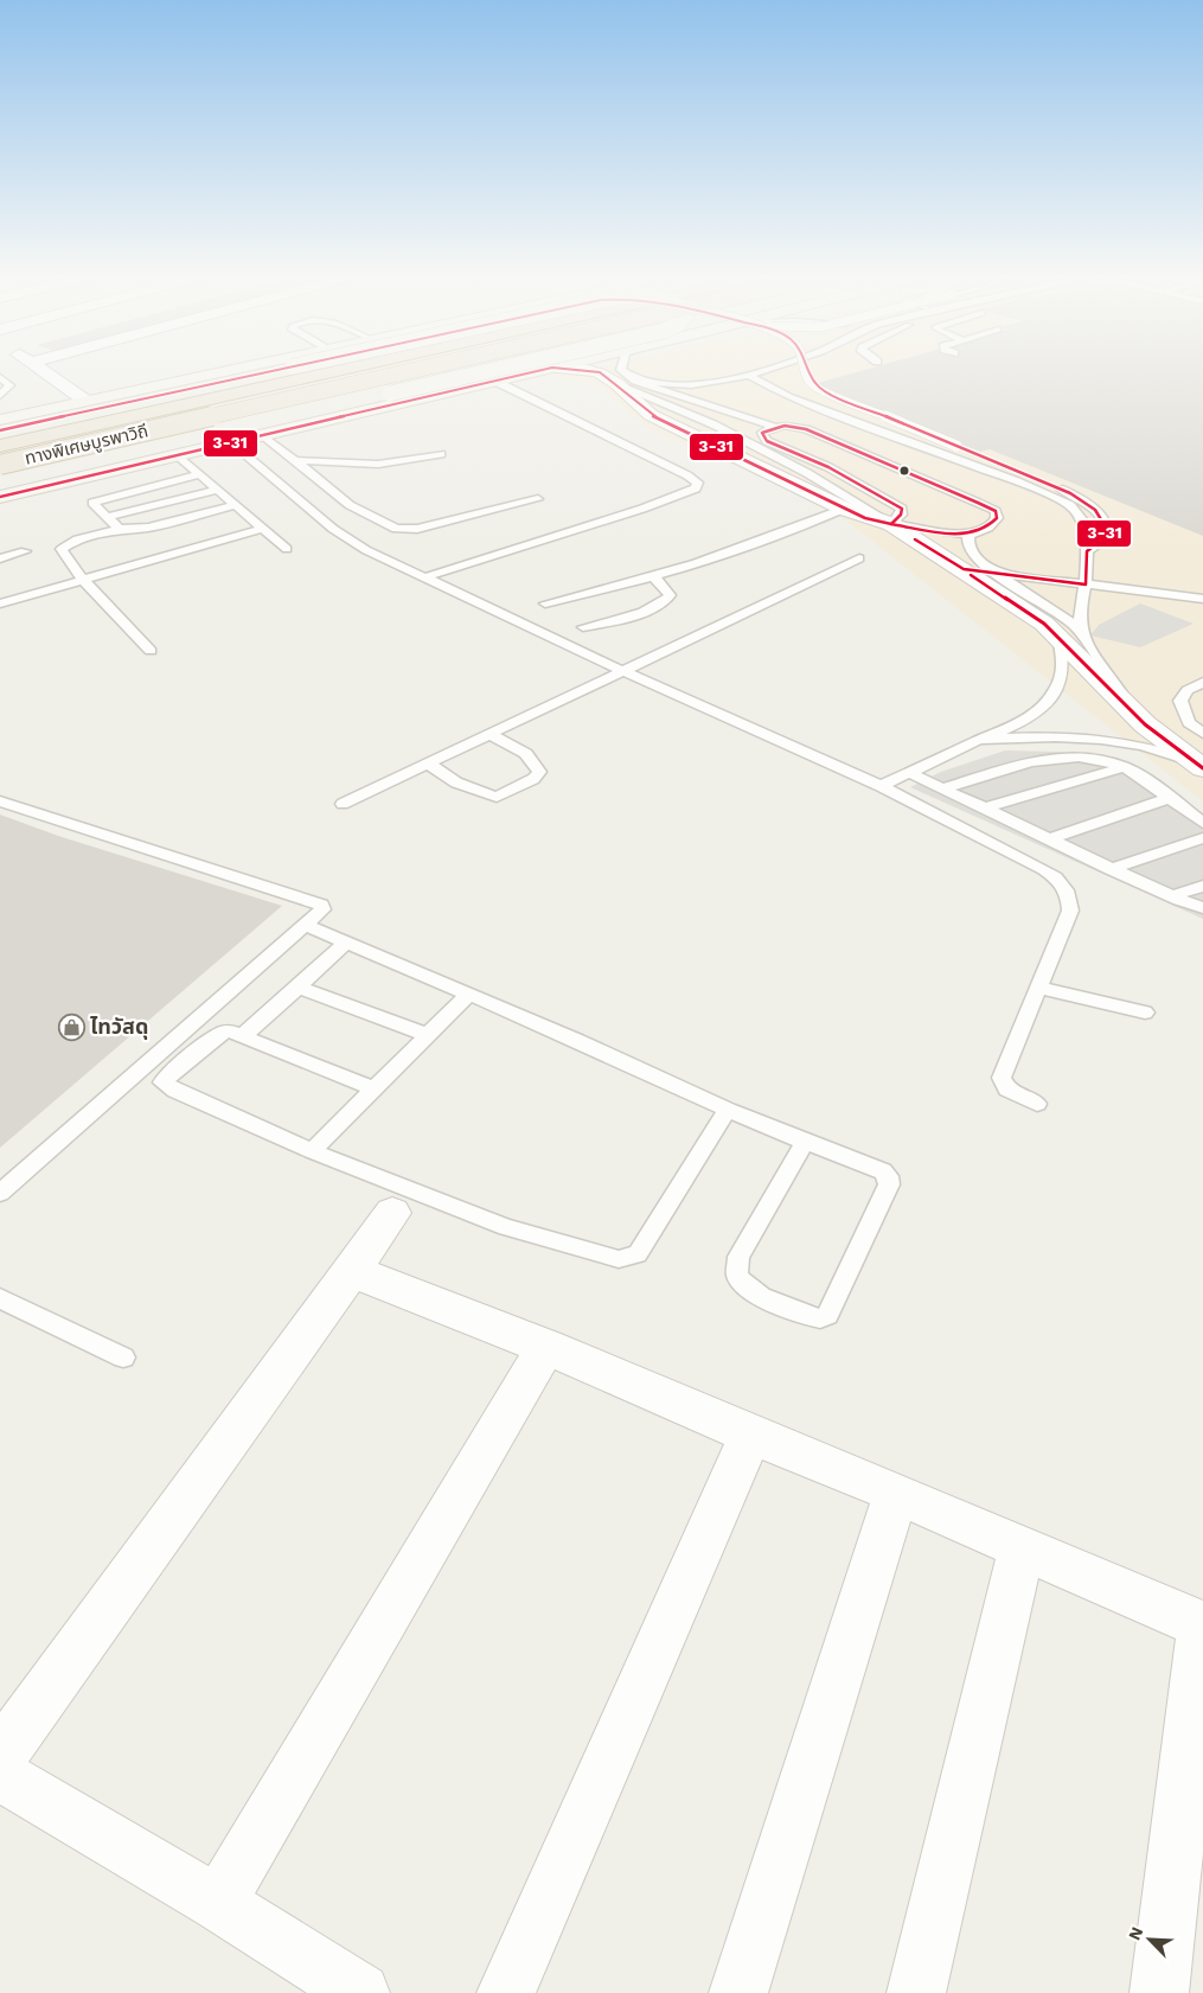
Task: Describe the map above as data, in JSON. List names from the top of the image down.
{
  "streets": {
    "highway": ["ทางพิเศษบูรพาวิถี"]
  },
  "places": {
    "shop": ["ไทวัสดุ"]
  },
  "lines": ["transit line 3-31"],
  "north": "top left"
}
